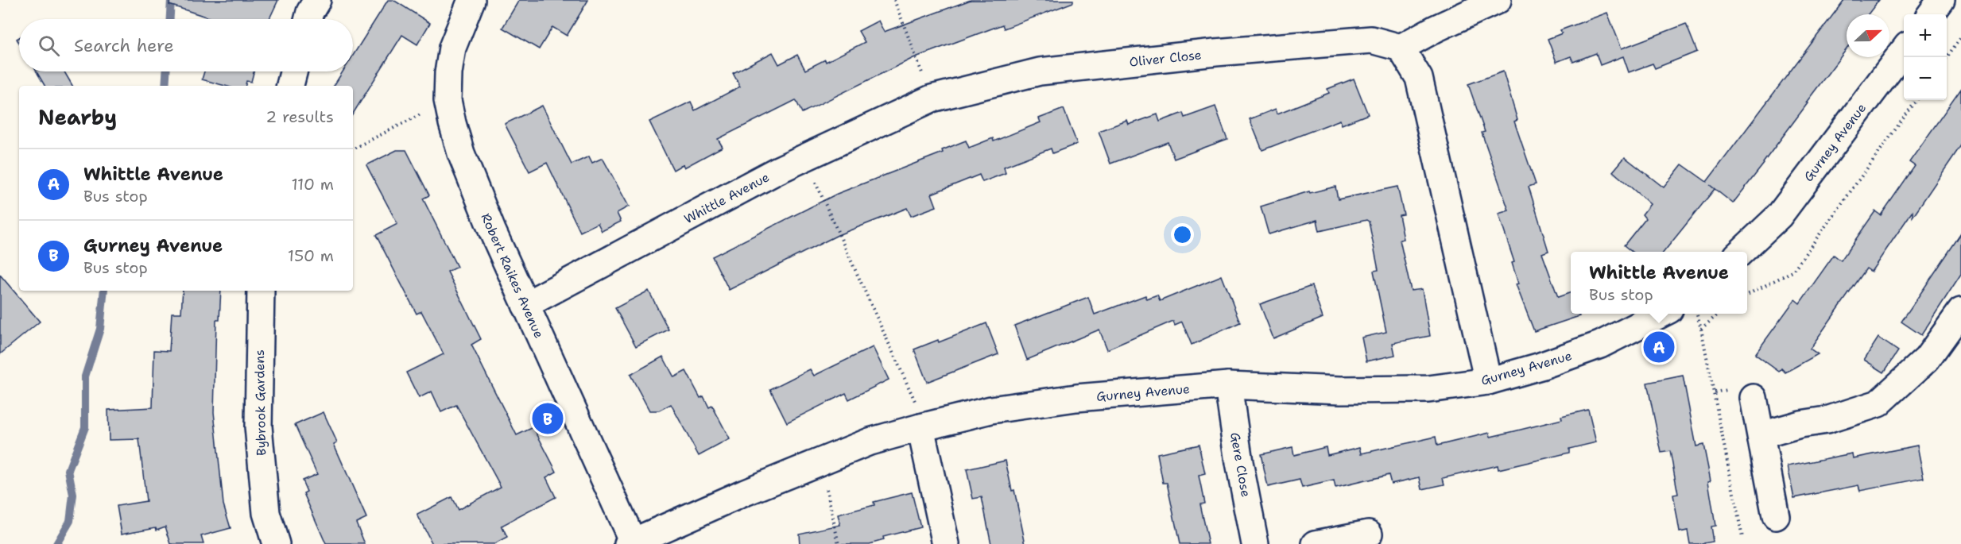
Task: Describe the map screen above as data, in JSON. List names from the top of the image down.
{
  "streets": {
    "street": [
      "Oliver Close",
      "Gurney Avenue",
      "Whittle Avenue",
      "Robert Raikes Avenue",
      "Bybrook Gardens",
      "Gere Close"
    ]
  },
  "crossings": [
    ["Oliver Close", "Whittle Avenue"],
    ["Gurney Avenue", "Robert Raikes Avenue"],
    ["Gurney Avenue", "Gere Close"],
    ["Whittle Avenue", "Robert Raikes Avenue"]
  ],
  "north": "right",
  "page": {
    "map_buttons": ["+", "−"],
    "search": "Search here",
    "heading": ["Nearby", "2 results"],
    "list": [
      {
        "mark": "A",
        "name": "Whittle Avenue",
        "note": "Bus stop",
        "value": "110 m"
      },
      {
        "mark": "B",
        "name": "Gurney Avenue",
        "note": "Bus stop",
        "value": "150 m"
      }
    ],
    "popup": ["Whittle Avenue", "Bus stop"],
    "pins": ["A", "B"]
  }
}
